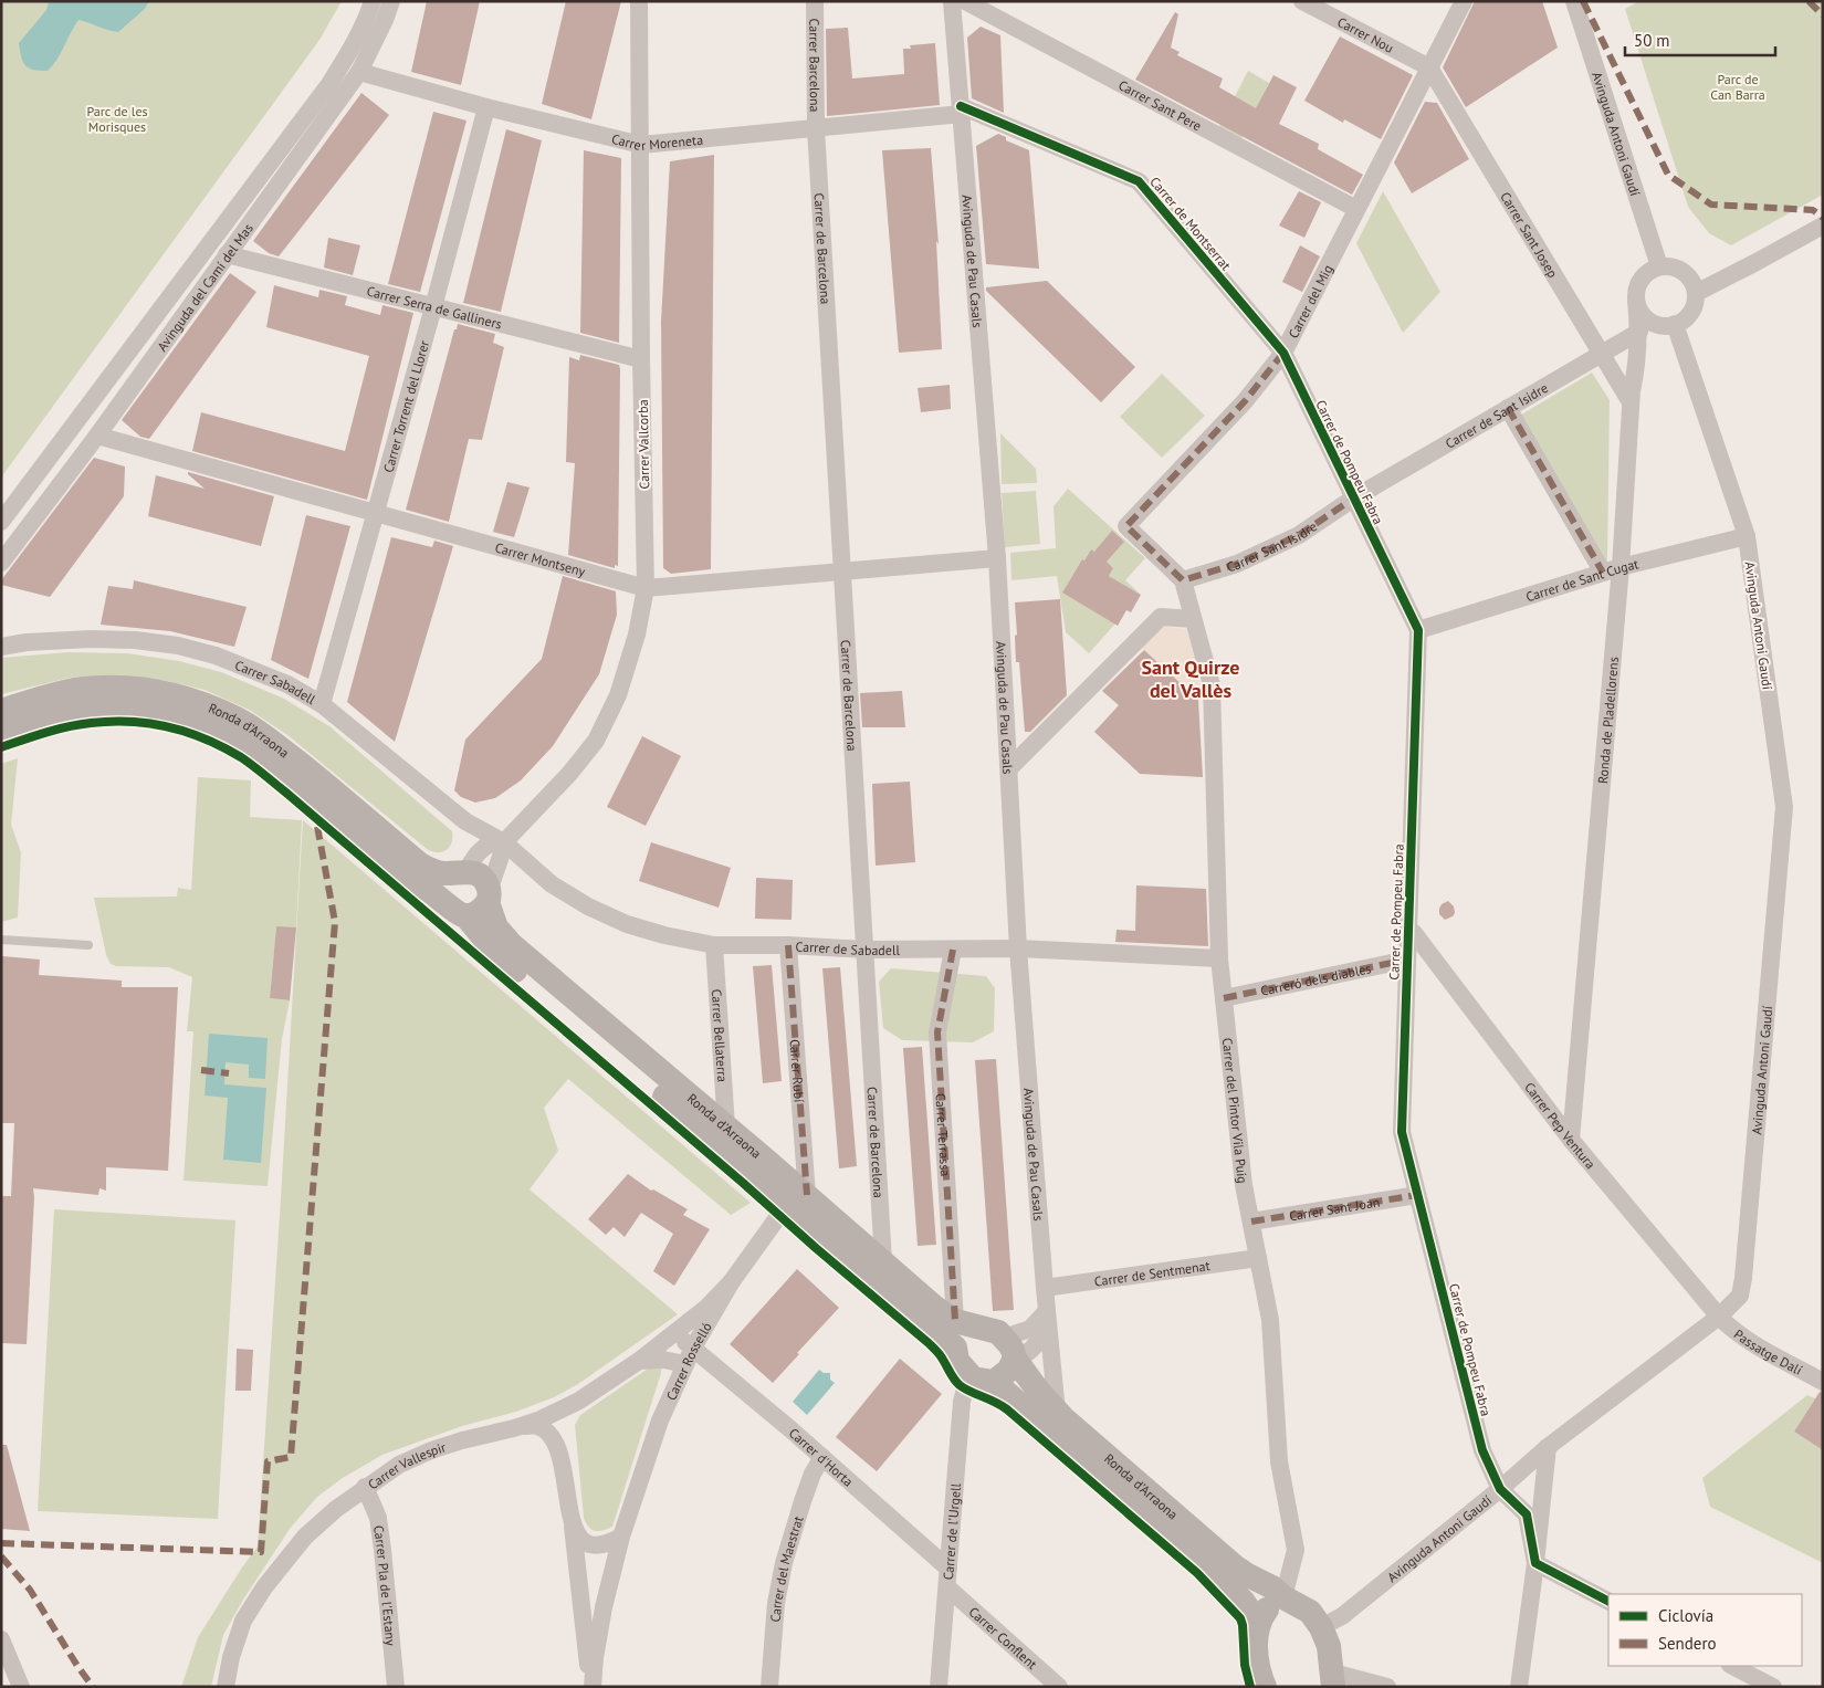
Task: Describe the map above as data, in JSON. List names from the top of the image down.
{
  "streets": {
    "street": [
      "Carrer Nou",
      "Carrer Barcelona",
      "Carrer Sant Pere",
      "Avinguda Antoni Gaudí",
      "Carrer Moreneta",
      "Carrer de Montserrat",
      "Carrer Sant Josep",
      "Carrer de Barcelona",
      "Avinguda de Pau Casals",
      "Avinguda del Camí del Mas",
      "Carrer del Mig",
      "Carrer Serra de Galliners",
      "Carrer Torrent del Llorer",
      "Carrer de Sant Isidre",
      "Carrer Vallcorba",
      "Carrer de Pompeu Fabra",
      "Carrer Sant Isidre",
      "Carrer Montseny",
      "Carrer de Sant Cugat",
      "Carrer Sabadell",
      "Ronda de Pladellorens",
      "Ronda d'Arraona",
      "Carrer de Sabadell",
      "Carreró dels diables",
      "Carrer Bellaterra",
      "Carrer Rubí",
      "Carrer del Pintor Vila Puig",
      "Carrer Pep Ventura",
      "Carrer Terrassa",
      "Carrer Sant Joan",
      "Carrer de Sentmenat",
      "Passatge Dalí",
      "Carrer Rosselló",
      "Carrer d'Horta",
      "Carrer Vallespir",
      "Carrer de l'Urgell",
      "Carrer del Maestrat",
      "Carrer Pla de l'Estany",
      "Carrer Conflent"
    ]
  },
  "crossings": [
    ["Carrer Nou", "Carrer Sant Josep"],
    ["Carrer Nou", "Carrer del Mig"],
    ["Carrer Barcelona", "Carrer Moreneta"],
    ["Carrer Barcelona", "Carrer de Barcelona"],
    ["Carrer Sant Pere", "Carrer del Mig"],
    ["Avinguda Antoni Gaudí", "Carrer de Pompeu Fabra"],
    ["Avinguda Antoni Gaudí", "Carrer de Sant Cugat"],
    ["Avinguda Antoni Gaudí", "Ronda de Pladellorens"],
    ["Avinguda Antoni Gaudí", "Ronda d'Arraona"],
    ["Avinguda Antoni Gaudí", "Carrer Pep Ventura"],
    ["Avinguda Antoni Gaudí", "Passatge Dalí"],
    ["Carrer Moreneta", "Carrer de Montserrat"],
    ["Carrer Moreneta", "Carrer de Barcelona"],
    ["Carrer Moreneta", "Avinguda de Pau Casals"],
    ["Carrer Moreneta", "Avinguda del Camí del Mas"],
    ["Carrer Moreneta", "Carrer Torrent del Llorer"],
    ["Carrer Moreneta", "Carrer Vallcorba"],
    ["Carrer de Montserrat", "Avinguda de Pau Casals"],
    ["Carrer de Montserrat", "Carrer del Mig"],
    ["Carrer de Montserrat", "Carrer de Pompeu Fabra"],
    ["Carrer Sant Josep", "Carrer del Mig"],
    ["Carrer Sant Josep", "Carrer de Sant Isidre"],
    ["Carrer Sant Josep", "Ronda de Pladellorens"],
    ["Carrer de Barcelona", "Carrer Montseny"],
    ["Carrer de Barcelona", "Ronda d'Arraona"],
    ["Carrer de Barcelona", "Carrer de Sabadell"],
    ["Avinguda de Pau Casals", "Carrer Montseny"],
    ["Avinguda de Pau Casals", "Ronda d'Arraona"],
    ["Avinguda de Pau Casals", "Carrer de Sabadell"],
    ["Avinguda de Pau Casals", "Carrer de Sentmenat"],
    ["Avinguda del Camí del Mas", "Carrer Serra de Galliners"],
    ["Avinguda del Camí del Mas", "Carrer Montseny"],
    ["Carrer del Mig", "Carrer de Pompeu Fabra"],
    ["Carrer del Mig", "Carrer Sant Isidre"],
    ["Carrer del Mig", "Carrer del Pintor Vila Puig"],
    ["Carrer Serra de Galliners", "Carrer Torrent del Llorer"],
    ["Carrer Serra de Galliners", "Carrer Vallcorba"],
    ["Carrer Torrent del Llorer", "Carrer Montseny"],
    ["Carrer Torrent del Llorer", "Carrer Sabadell"],
    ["Carrer de Sant Isidre", "Carrer de Pompeu Fabra"],
    ["Carrer de Sant Isidre", "Carrer Sant Isidre"],
    ["Carrer de Sant Isidre", "Ronda de Pladellorens"],
    ["Carrer Vallcorba", "Carrer Montseny"],
    ["Carrer Vallcorba", "Carrer Sabadell"],
    ["Carrer Vallcorba", "Ronda d'Arraona"],
    ["Carrer Vallcorba", "Carrer de Sabadell"],
    ["Carrer de Pompeu Fabra", "Carrer Sant Isidre"],
    ["Carrer de Pompeu Fabra", "Carrer de Sant Cugat"],
    ["Carrer de Pompeu Fabra", "Carreró dels diables"],
    ["Carrer de Pompeu Fabra", "Carrer Pep Ventura"],
    ["Carrer de Pompeu Fabra", "Carrer Sant Joan"],
    ["Carrer Sant Isidre", "Carrer del Pintor Vila Puig"],
    ["Carrer de Sant Cugat", "Ronda de Pladellorens"],
    ["Carrer Sabadell", "Carrer de Sabadell"],
    ["Ronda de Pladellorens", "Carrer Pep Ventura"],
    ["Ronda d'Arraona", "Carrer Bellaterra"],
    ["Ronda d'Arraona", "Carrer Rubí"],
    ["Ronda d'Arraona", "Carrer del Pintor Vila Puig"],
    ["Ronda d'Arraona", "Carrer Terrassa"],
    ["Ronda d'Arraona", "Carrer Rosselló"],
    ["Ronda d'Arraona", "Carrer de l'Urgell"],
    ["Carrer de Sabadell", "Carrer Bellaterra"],
    ["Carrer de Sabadell", "Carrer Rubí"],
    ["Carrer de Sabadell", "Carrer del Pintor Vila Puig"],
    ["Carrer de Sabadell", "Carrer Terrassa"],
    ["Carreró dels diables", "Carrer del Pintor Vila Puig"],
    ["Carrer Rubí", "Carrer Rosselló"],
    ["Carrer del Pintor Vila Puig", "Carrer Sant Joan"],
    ["Carrer del Pintor Vila Puig", "Carrer de Sentmenat"],
    ["Carrer Pep Ventura", "Passatge Dalí"],
    ["Carrer Rosselló", "Carrer d'Horta"],
    ["Carrer Rosselló", "Carrer Vallespir"],
    ["Carrer d'Horta", "Carrer de l'Urgell"],
    ["Carrer d'Horta", "Carrer del Maestrat"],
    ["Carrer Vallespir", "Carrer Pla de l'Estany"],
    ["Carrer de l'Urgell", "Carrer Conflent"]
  ],
  "districts": ["Sant Quirze del Vallès"],
  "parks": ["Parc de Can Barra", "Parc de les Morisques"],
  "legend": ["Ciclovía", "Sendero"],
  "scale_bar": "50 m"
}
